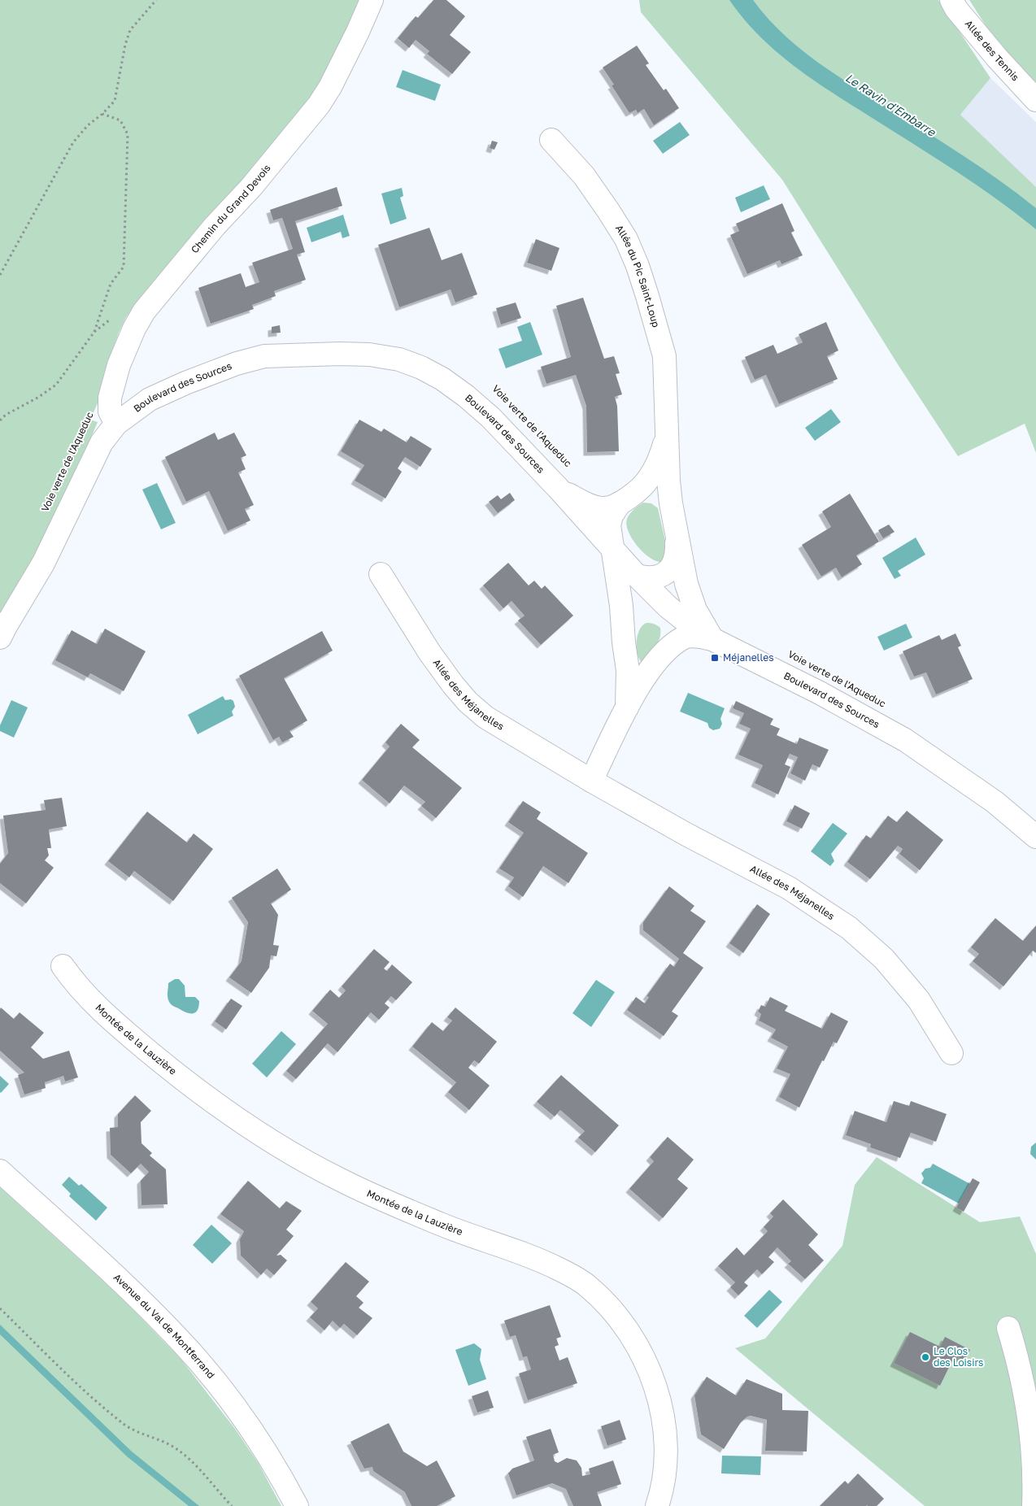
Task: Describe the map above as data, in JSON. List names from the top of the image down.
{
  "streets": {
    "street": [
      "Allée des Tennis",
      "Chemin du Grand Devois",
      "Allée du Pic Saint-Loup",
      "Boulevard des Sources",
      "Allée des Méjanelles",
      "Montée de la Lauzière",
      "Avenue du Val de Montferrand"
    ]
  },
  "crossings": [
    ["Chemin du Grand Devois", "Boulevard des Sources"]
  ],
  "water": ["Le Ravin d'Embarre"],
  "places": {
    "transit": ["Méjanelles"],
    "other": ["Le Clos des Loisirs"]
  }
}
